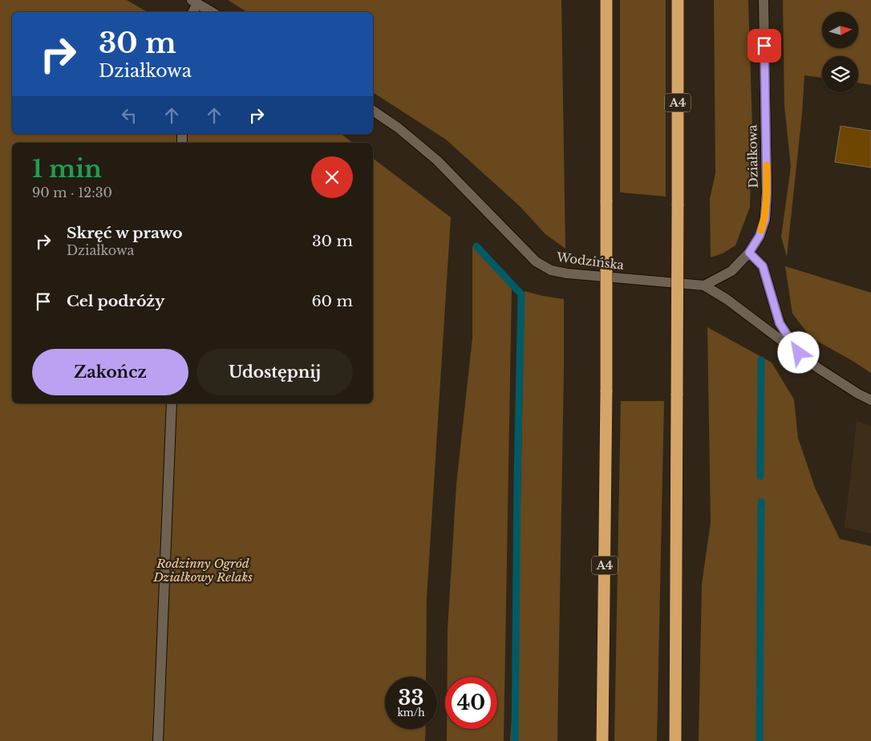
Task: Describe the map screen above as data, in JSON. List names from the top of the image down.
{
  "streets": {
    "highway": ["A4"],
    "street": ["Działkowa", "Wodzińska"]
  },
  "crossings": [
    ["Działkowa", "Wodzińska"]
  ],
  "parks": ["Rodzinny Ogród Działkowy Relaks"],
  "north": "right",
  "page": {
    "turn": ["30 m", "Działkowa"],
    "heading": ["1 min", "90 m · 12:30"],
    "list": [
      {
        "name": "Skręć w prawo",
        "note": "Działkowa",
        "value": "30 m"
      },
      {
        "name": "Cel podróży",
        "value": "60 m"
      }
    ],
    "buttons": ["Zakończ", "Udostępnij"],
    "speed": "33 km/h",
    "limit": "40"
  }
}
